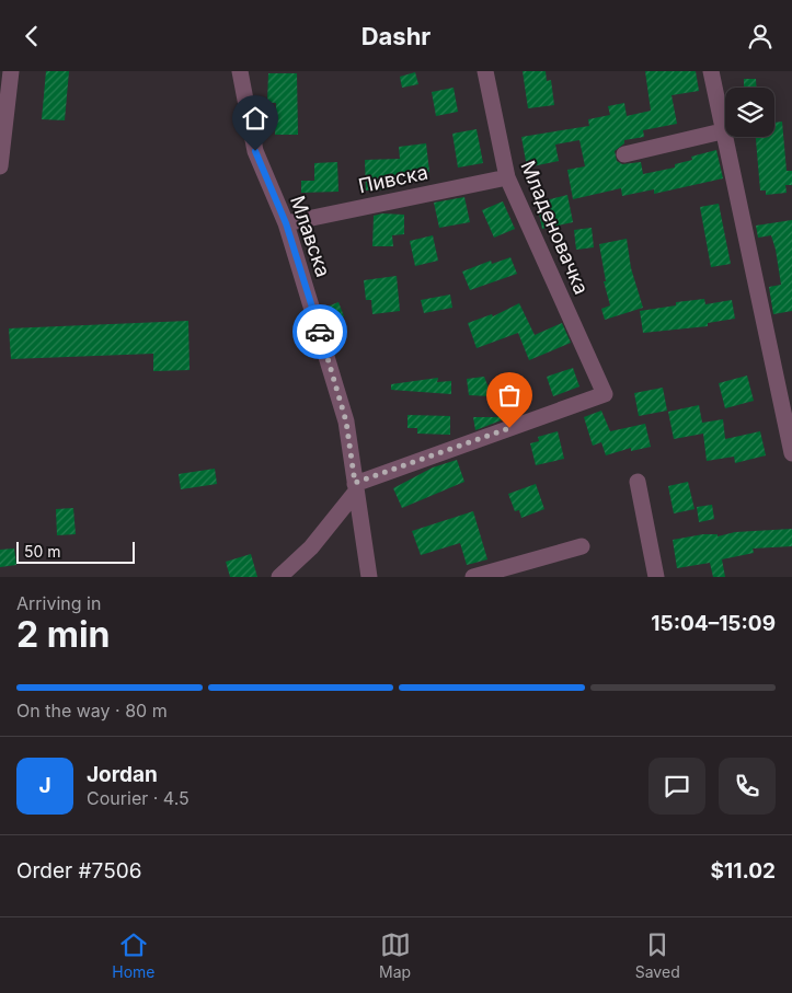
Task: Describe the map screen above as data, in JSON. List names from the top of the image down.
{
  "streets": {
    "street": ["Пивска", "Младеновачка", "Млавска"]
  },
  "crossings": [
    ["Пивска", "Младеновачка"],
    ["Пивска", "Млавска"],
    ["Младеновачка", "Млавска"]
  ],
  "scale_bar": "50 m",
  "page": {
    "header": "Dashr",
    "scale": "50 m",
    "heading": ["2 min", "Arriving in", "15:04–15:09"],
    "panel": [
      "Jordan",
      "Courier · 4.5",
      "Order #7506",
      "$11.02"
    ],
    "bar": "On the way · 80 m",
    "round": "J",
    "tabs": ["Home", "Map", "Saved"]
  }
}
